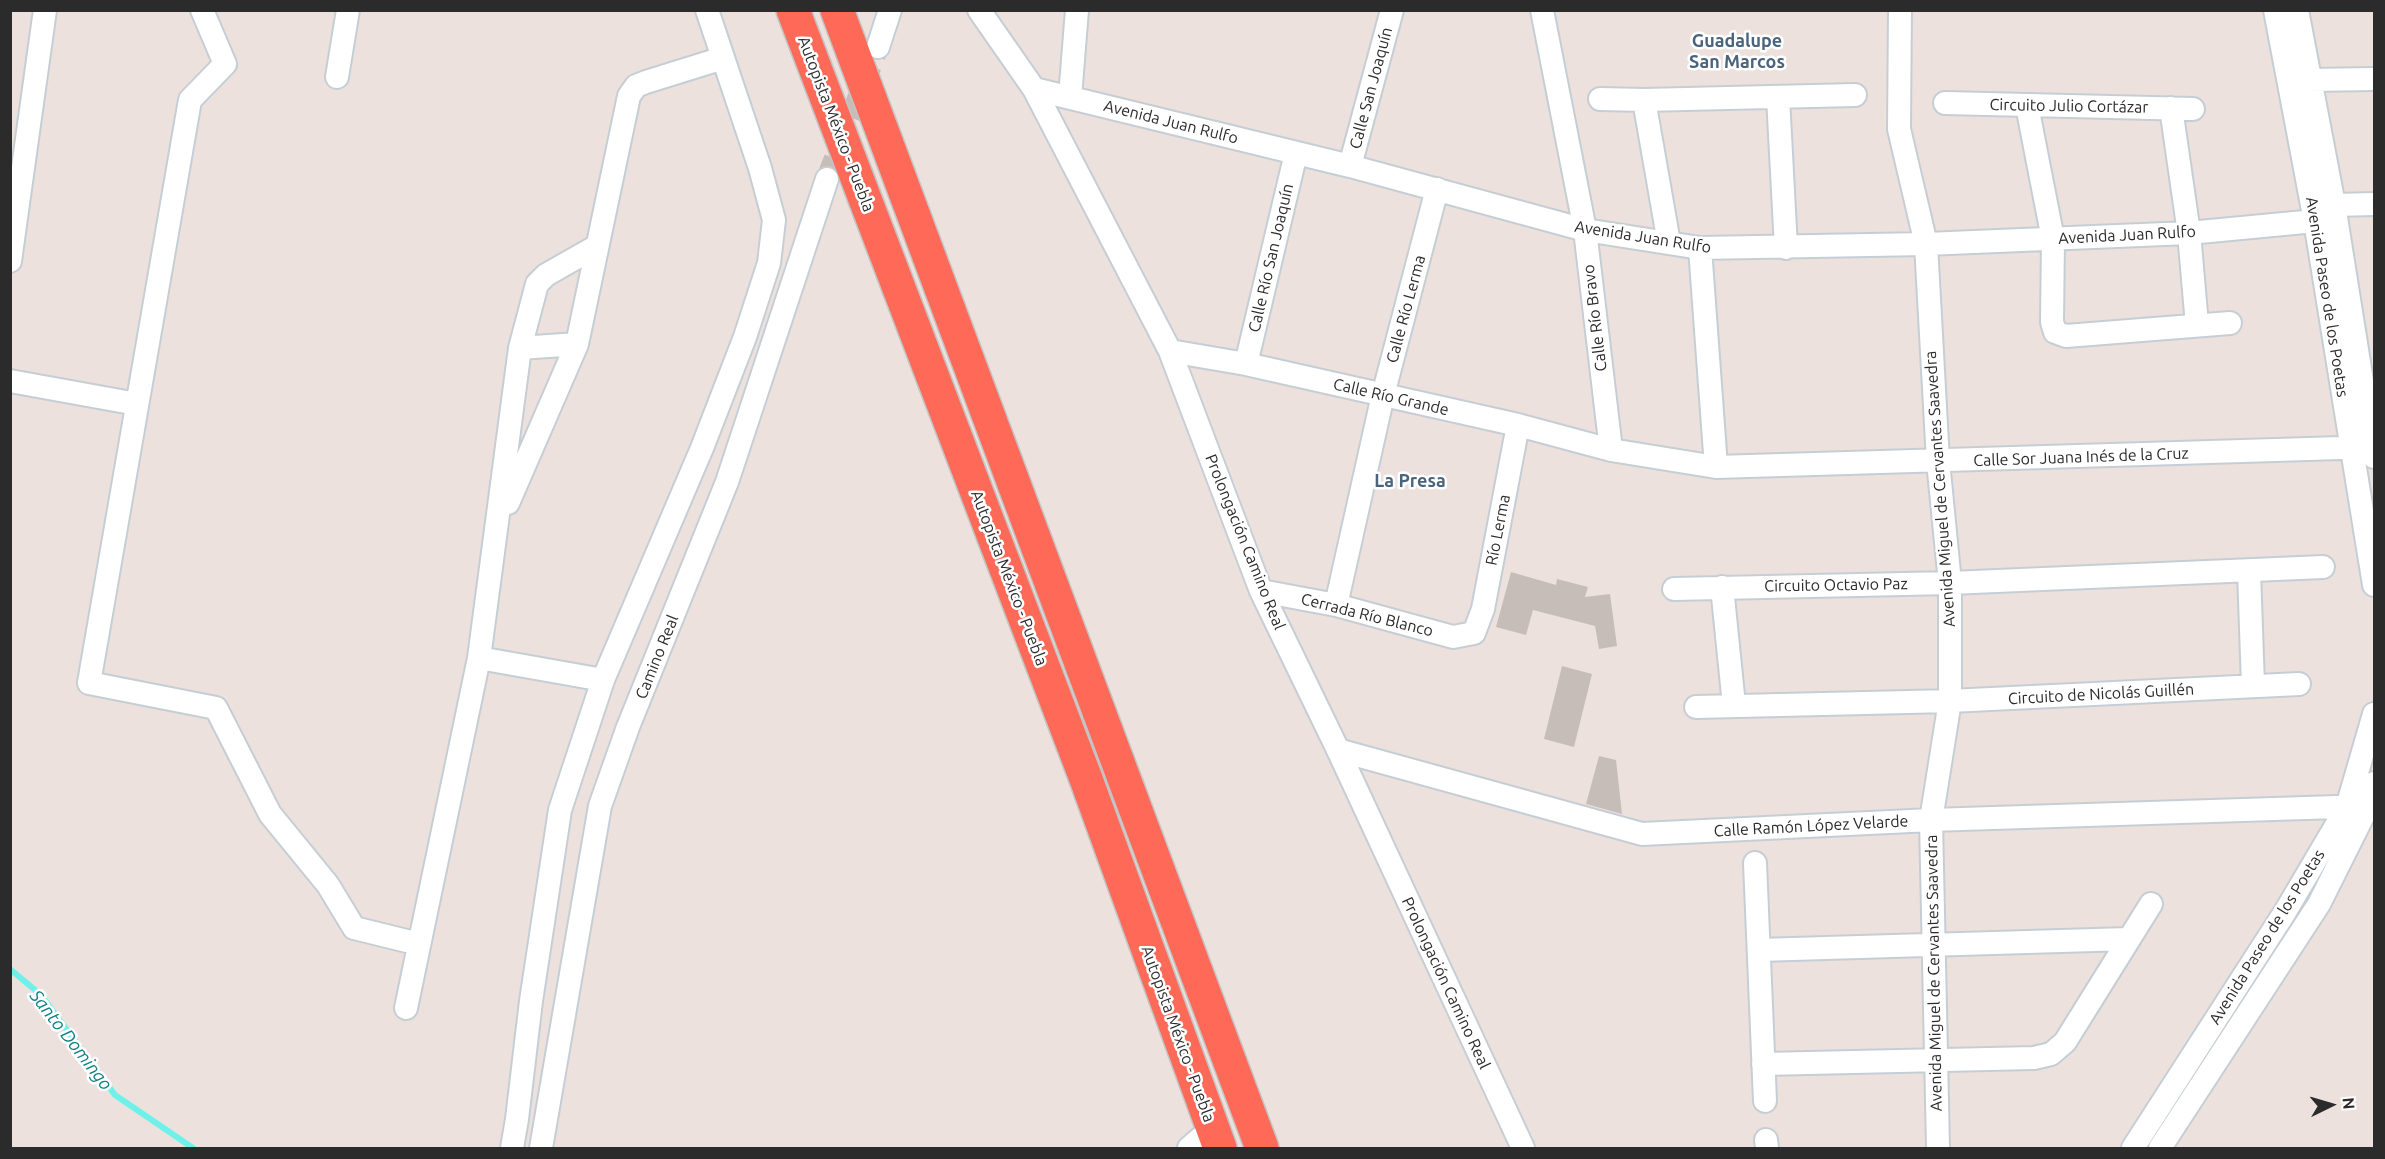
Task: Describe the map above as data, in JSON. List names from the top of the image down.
{
  "streets": {
    "highway": ["Autopista México - Puebla"],
    "street": [
      "Calle San Joaquín",
      "Circuito Julio Cortázar",
      "Avenida Juan Rulfo",
      "Calle Río San Joaquín",
      "Avenida Paseo de los Poetas",
      "Calle Río Lerma",
      "Calle Río Bravo",
      "Calle Río Grande",
      "Calle Sor Juana Inés de la Cruz",
      "Avenida Miguel de Cervantes Saavedra",
      "Río Lerma",
      "Prolongación Camino Real",
      "Circuito Octavio Paz",
      "Cerrada Río Blanco",
      "Camino Real",
      "Circuito de Nicolás Guillén",
      "Calle Ramón López Velarde"
    ]
  },
  "crossings": [
    ["Calle San Joaquín", "Avenida Juan Rulfo"],
    ["Avenida Juan Rulfo", "Calle Río San Joaquín"],
    ["Avenida Juan Rulfo", "Avenida Paseo de los Poetas"],
    ["Avenida Juan Rulfo", "Calle Río Lerma"],
    ["Avenida Juan Rulfo", "Calle Río Bravo"],
    ["Avenida Juan Rulfo", "Avenida Miguel de Cervantes Saavedra"],
    ["Avenida Juan Rulfo", "Prolongación Camino Real"],
    ["Calle Río San Joaquín", "Calle Río Grande"],
    ["Avenida Paseo de los Poetas", "Calle Sor Juana Inés de la Cruz"],
    ["Avenida Paseo de los Poetas", "Calle Ramón López Velarde"],
    ["Calle Río Lerma", "Calle Río Grande"],
    ["Calle Río Lerma", "Cerrada Río Blanco"],
    ["Calle Río Bravo", "Calle Río Grande"],
    ["Calle Río Bravo", "Calle Sor Juana Inés de la Cruz"],
    ["Calle Río Grande", "Calle Sor Juana Inés de la Cruz"],
    ["Calle Río Grande", "Río Lerma"],
    ["Calle Río Grande", "Prolongación Camino Real"],
    ["Calle Sor Juana Inés de la Cruz", "Avenida Miguel de Cervantes Saavedra"],
    ["Avenida Miguel de Cervantes Saavedra", "Circuito Octavio Paz"],
    ["Avenida Miguel de Cervantes Saavedra", "Circuito de Nicolás Guillén"],
    ["Avenida Miguel de Cervantes Saavedra", "Calle Ramón López Velarde"],
    ["Río Lerma", "Cerrada Río Blanco"],
    ["Prolongación Camino Real", "Cerrada Río Blanco"],
    ["Prolongación Camino Real", "Calle Ramón López Velarde"]
  ],
  "districts": ["Guadalupe San Marcos", "La Presa"],
  "water": ["Santo Domingo"],
  "north": "right"
}
